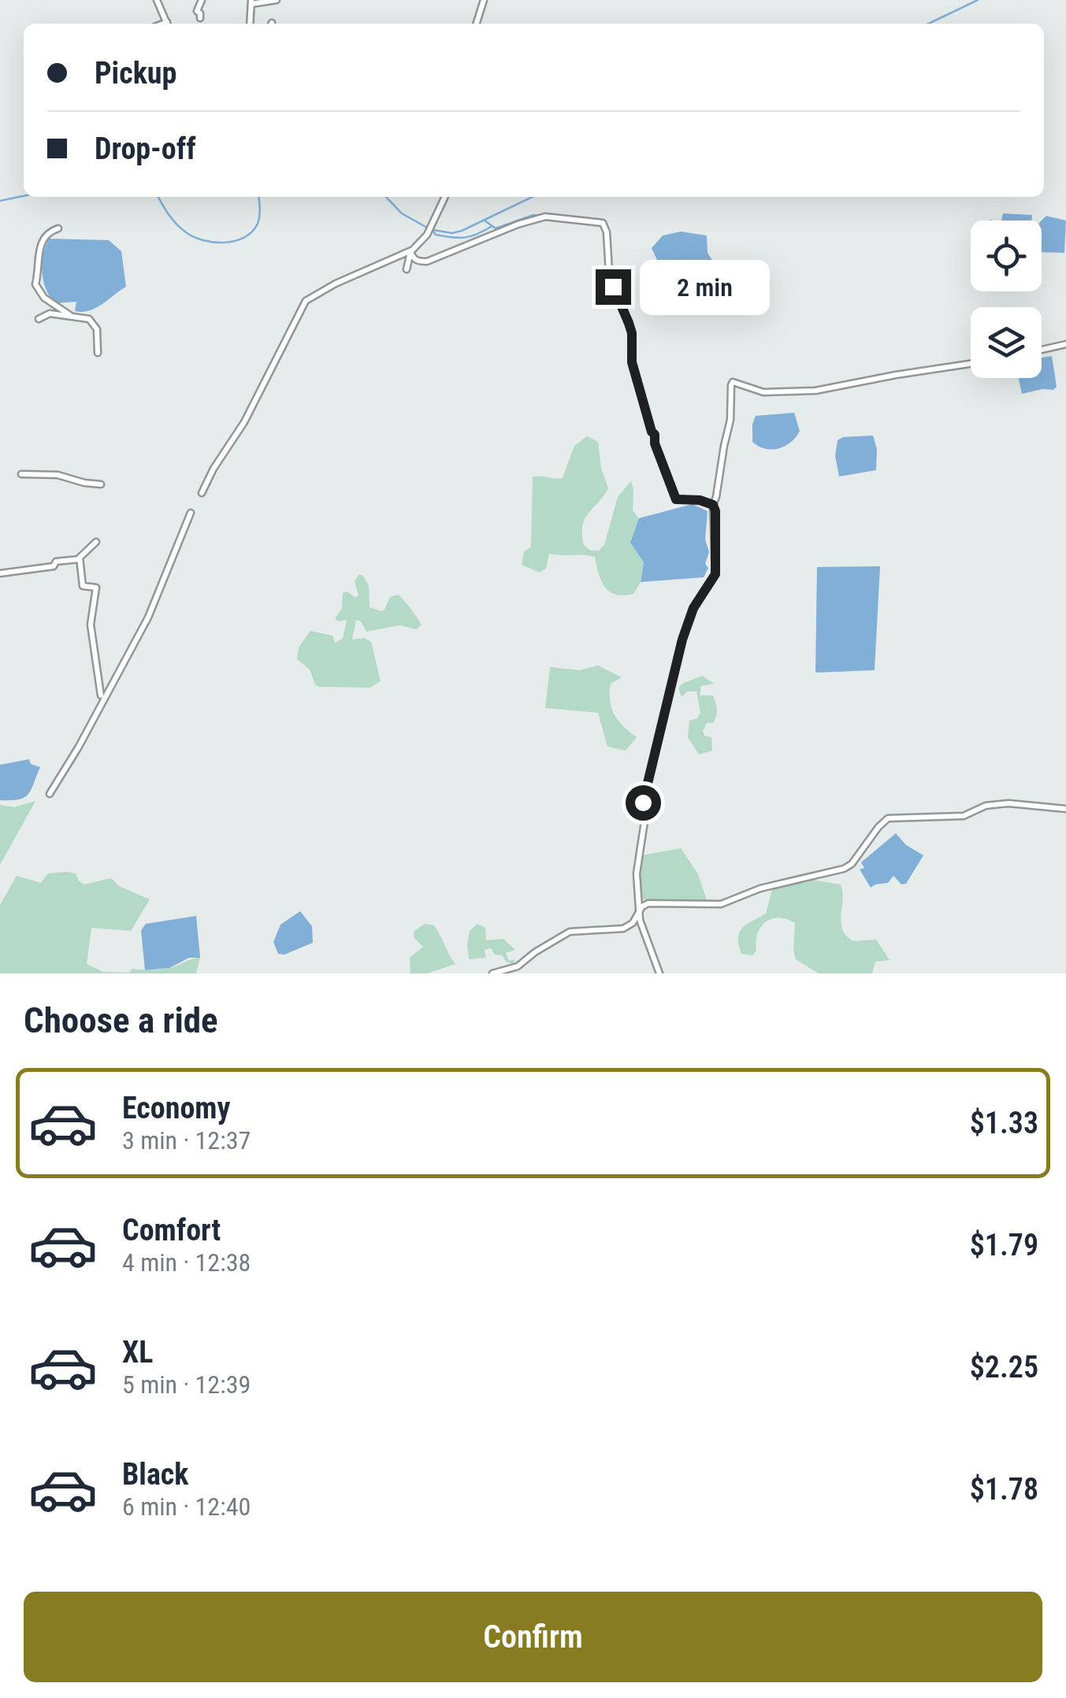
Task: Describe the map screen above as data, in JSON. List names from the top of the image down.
{
  "page": {
    "banner": ["Pickup", "Drop-off"],
    "bubble": "2 min",
    "heading": "Choose a ride",
    "list": [
      {
        "name": "Economy",
        "note": "3 min · 12:37",
        "value": "$1.33"
      },
      {
        "name": "Comfort",
        "note": "4 min · 12:38",
        "value": "$1.79"
      },
      {
        "name": "XL",
        "note": "5 min · 12:39",
        "value": "$2.25"
      },
      {
        "name": "Black",
        "note": "6 min · 12:40",
        "value": "$1.78"
      }
    ],
    "buttons": "Confirm"
  }
}
